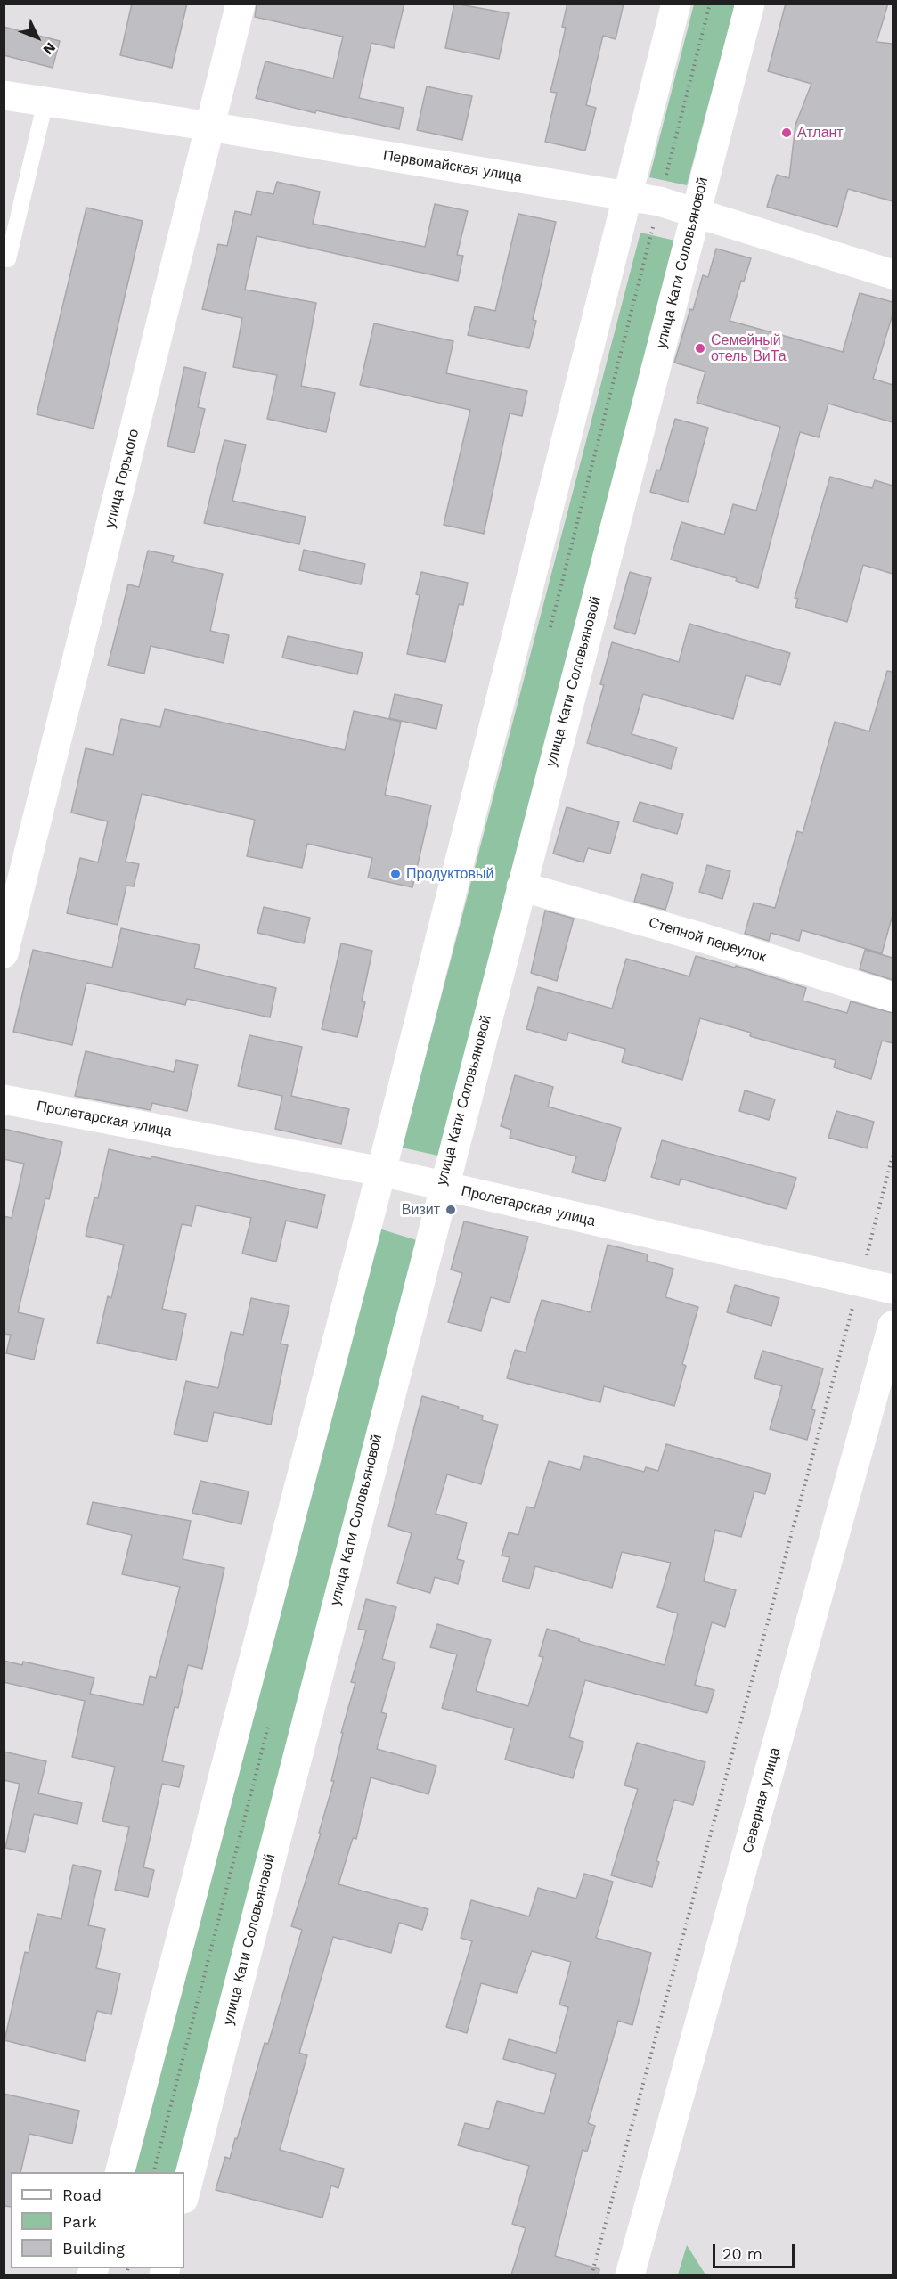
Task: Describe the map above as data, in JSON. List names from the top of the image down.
{
  "streets": {
    "street": [
      "Первомайская улица",
      "улица Кати Соловьяновой",
      "улица Горького",
      "Степной переулок",
      "Пролетарская улица",
      "Северная улица"
    ]
  },
  "crossings": [
    ["Первомайская улица", "улица Кати Соловьяновой"],
    ["Первомайская улица", "улица Горького"],
    ["улица Кати Соловьяновой", "Степной переулок"],
    ["улица Кати Соловьяновой", "Пролетарская улица"]
  ],
  "places": [
    "Атлант",
    "Семейный отель ВиТа",
    "Продуктовый",
    "Визит"
  ],
  "legend": ["Road", "Park", "Building"],
  "scale_bar": "20 m",
  "north": "bottom right"
}
